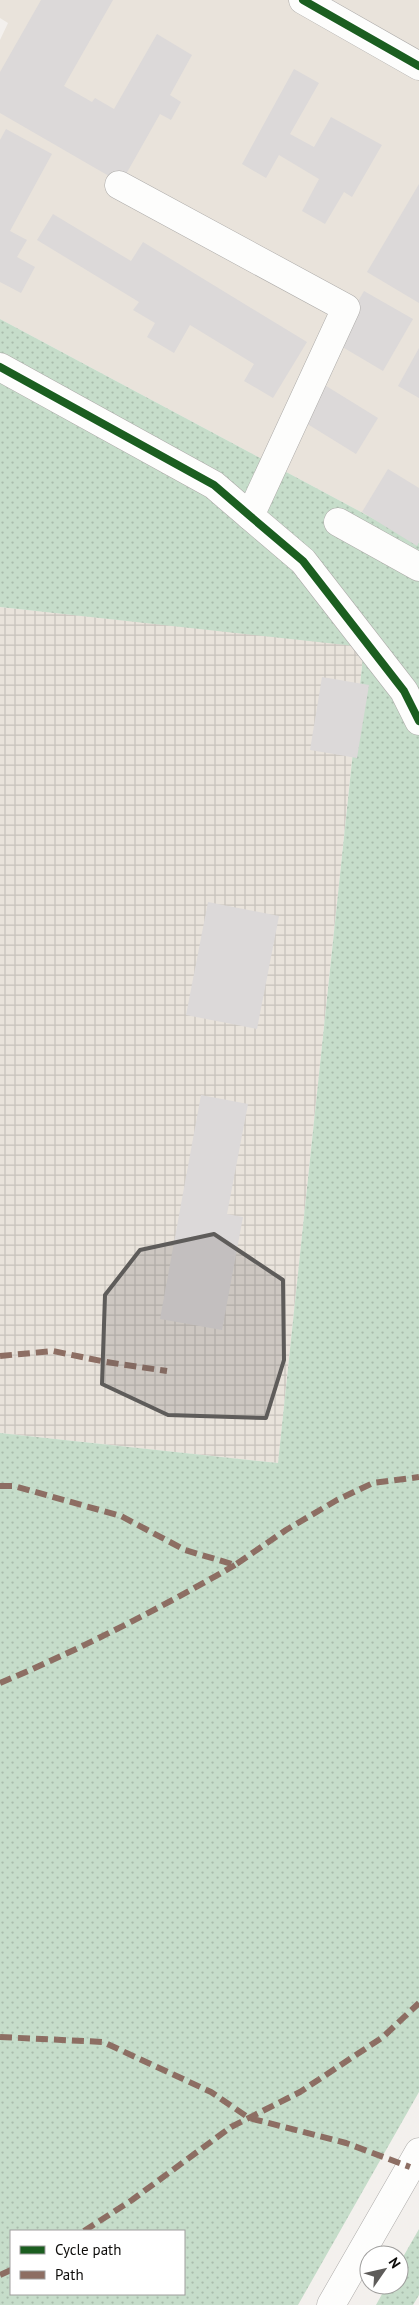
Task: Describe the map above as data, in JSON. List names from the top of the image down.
{
  "legend": ["Cycle path", "Path"],
  "north": "top right"
}
